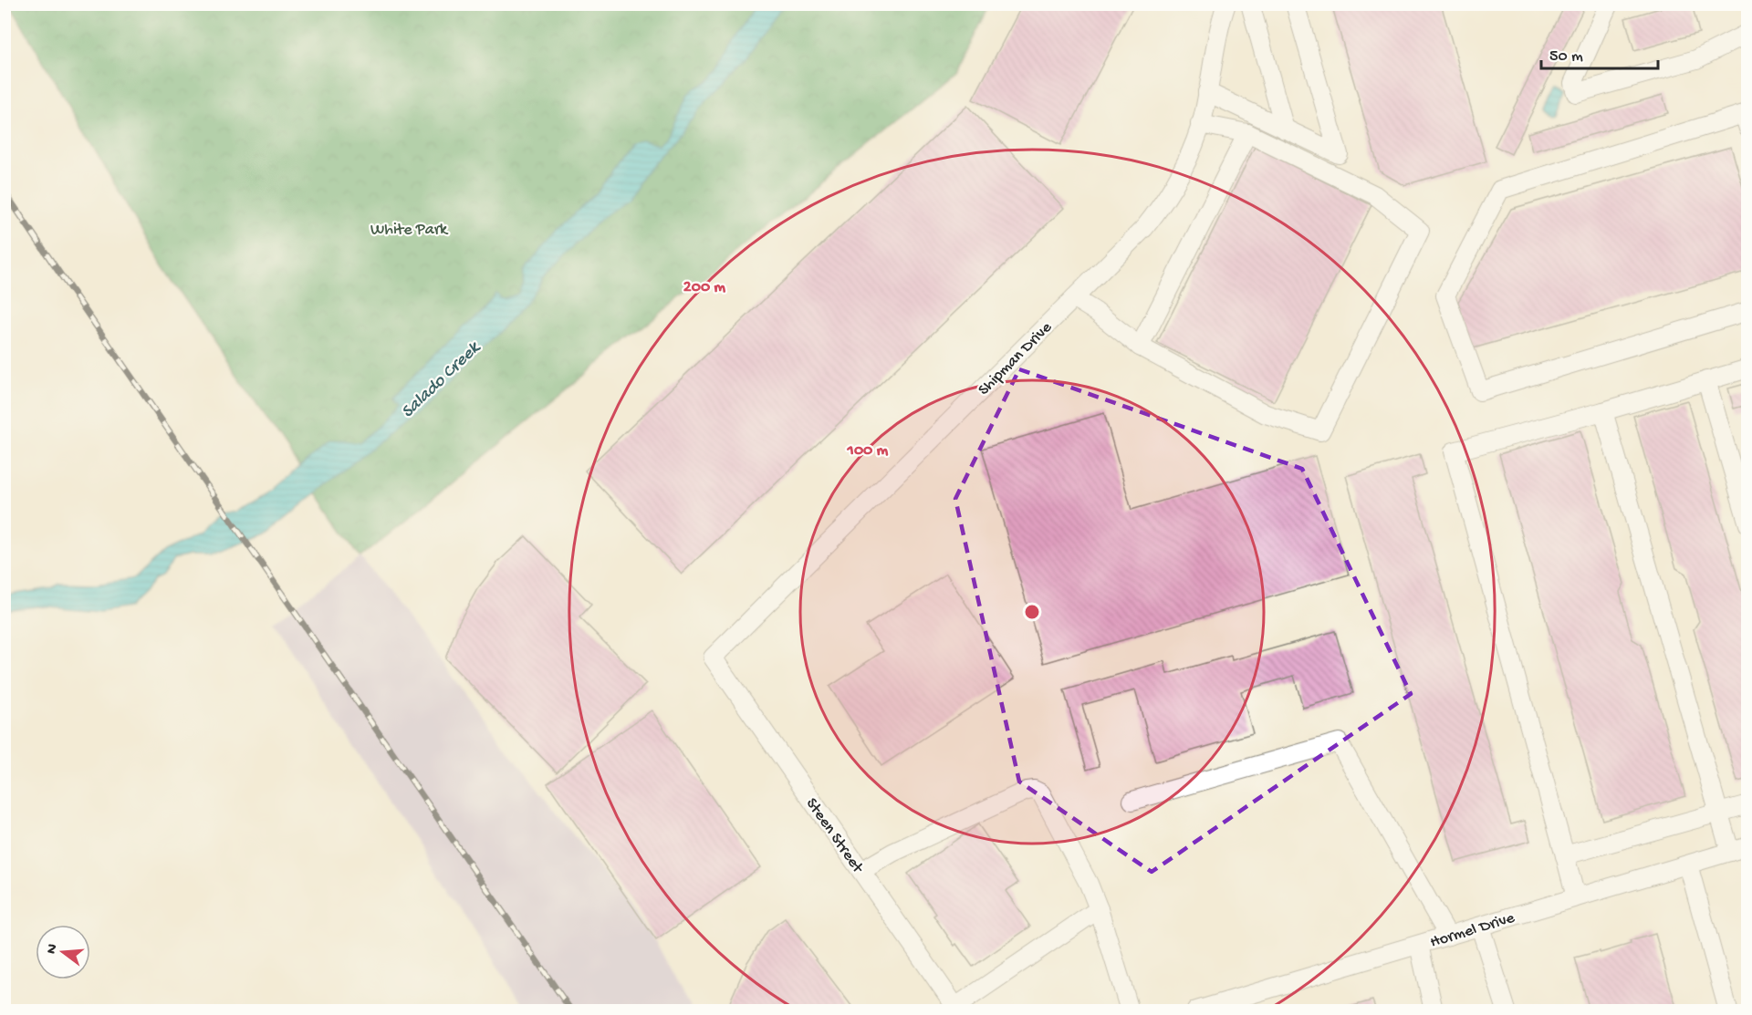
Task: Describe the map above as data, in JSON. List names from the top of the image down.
{
  "streets": {
    "street": ["Shipman Drive", "Steen Street", "Hormel Drive"]
  },
  "crossings": [
    ["Shipman Drive", "Steen Street"]
  ],
  "water": ["Salado Creek"],
  "parks": ["White Park"],
  "scale_bar": "50 m",
  "north": "left",
  "rings": ["200 m", "100 m"]
}
